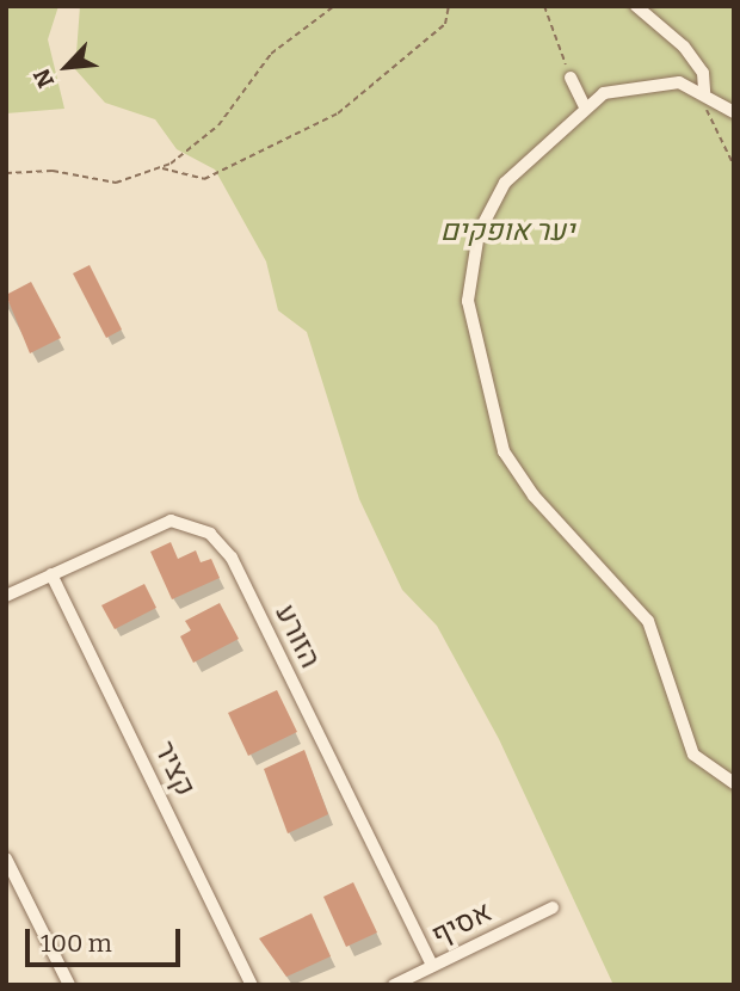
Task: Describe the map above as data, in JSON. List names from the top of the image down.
{
  "streets": {
    "street": ["הזורע", "קציר", "אסיף"]
  },
  "crossings": [
    ["הזורע", "קציר"],
    ["הזורע", "אסיף"]
  ],
  "parks": ["יער אופקים"],
  "scale_bar": "100 m",
  "north": "bottom left"
}
